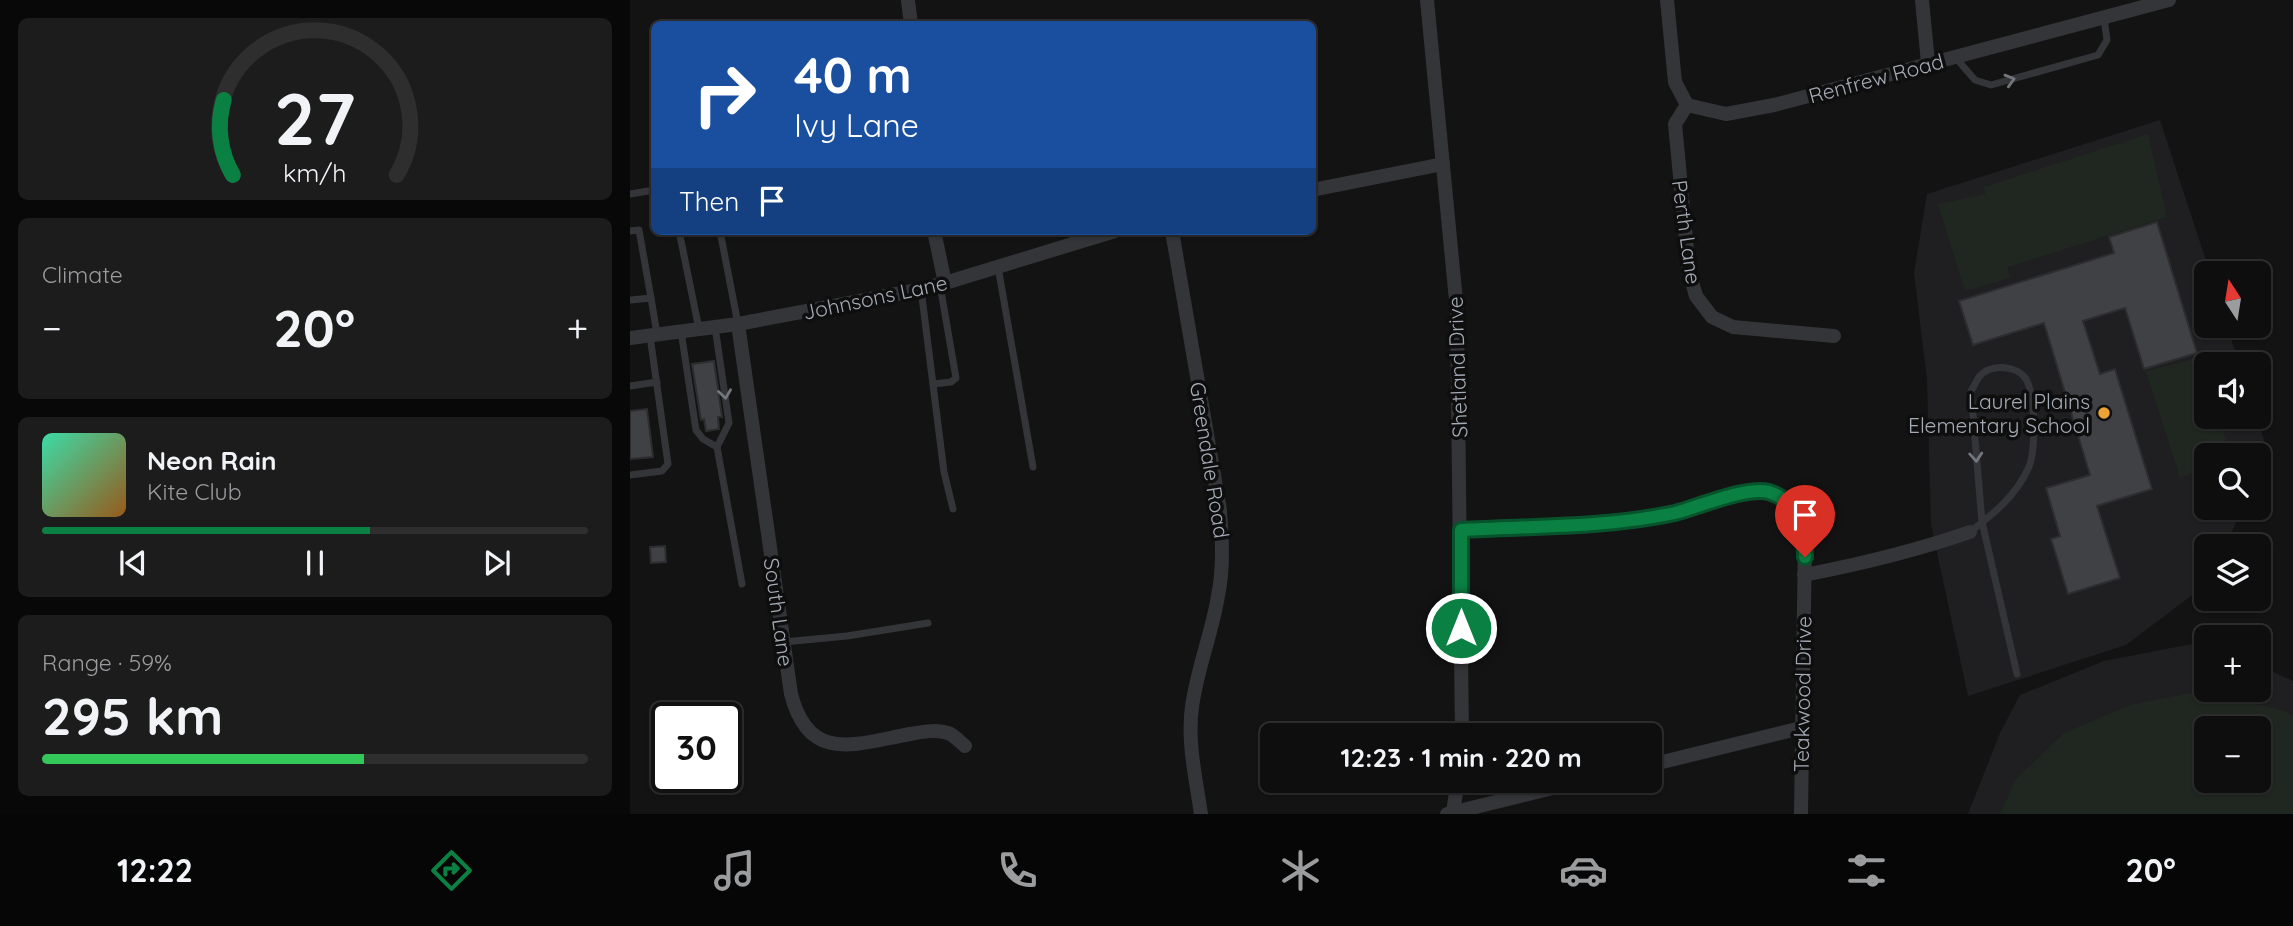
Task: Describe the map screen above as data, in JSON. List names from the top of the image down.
{
  "streets": {
    "street": [
      "Renfrew Road",
      "Perth Lane",
      "Johnsons Lane",
      "Shetland Drive",
      "Greendale Road",
      "South Lane",
      "Teakwood Drive"
    ]
  },
  "crossings": [
    ["Renfrew Road", "Perth Lane"],
    ["Johnsons Lane", "South Lane"],
    ["Shetland Drive", "Teakwood Drive"]
  ],
  "places": ["Laurel Plains Elementary School"],
  "north": "top",
  "page": {
    "turn": ["40 m", "Ivy Lane"],
    "then": "Then",
    "tile": [
      "Climate",
      ["Range · 59%", "295 km"]
    ],
    "map_buttons": ["+", "−"],
    "heat": ["−", "20°", "+"],
    "song": ["Neon Rain", "Kite Club"],
    "limit": "30",
    "trip": "12:23 · 1 min · 220 m",
    "tabs": ["12:22", "20°"],
    "gauge": ["27", "km/h"]
  }
}
